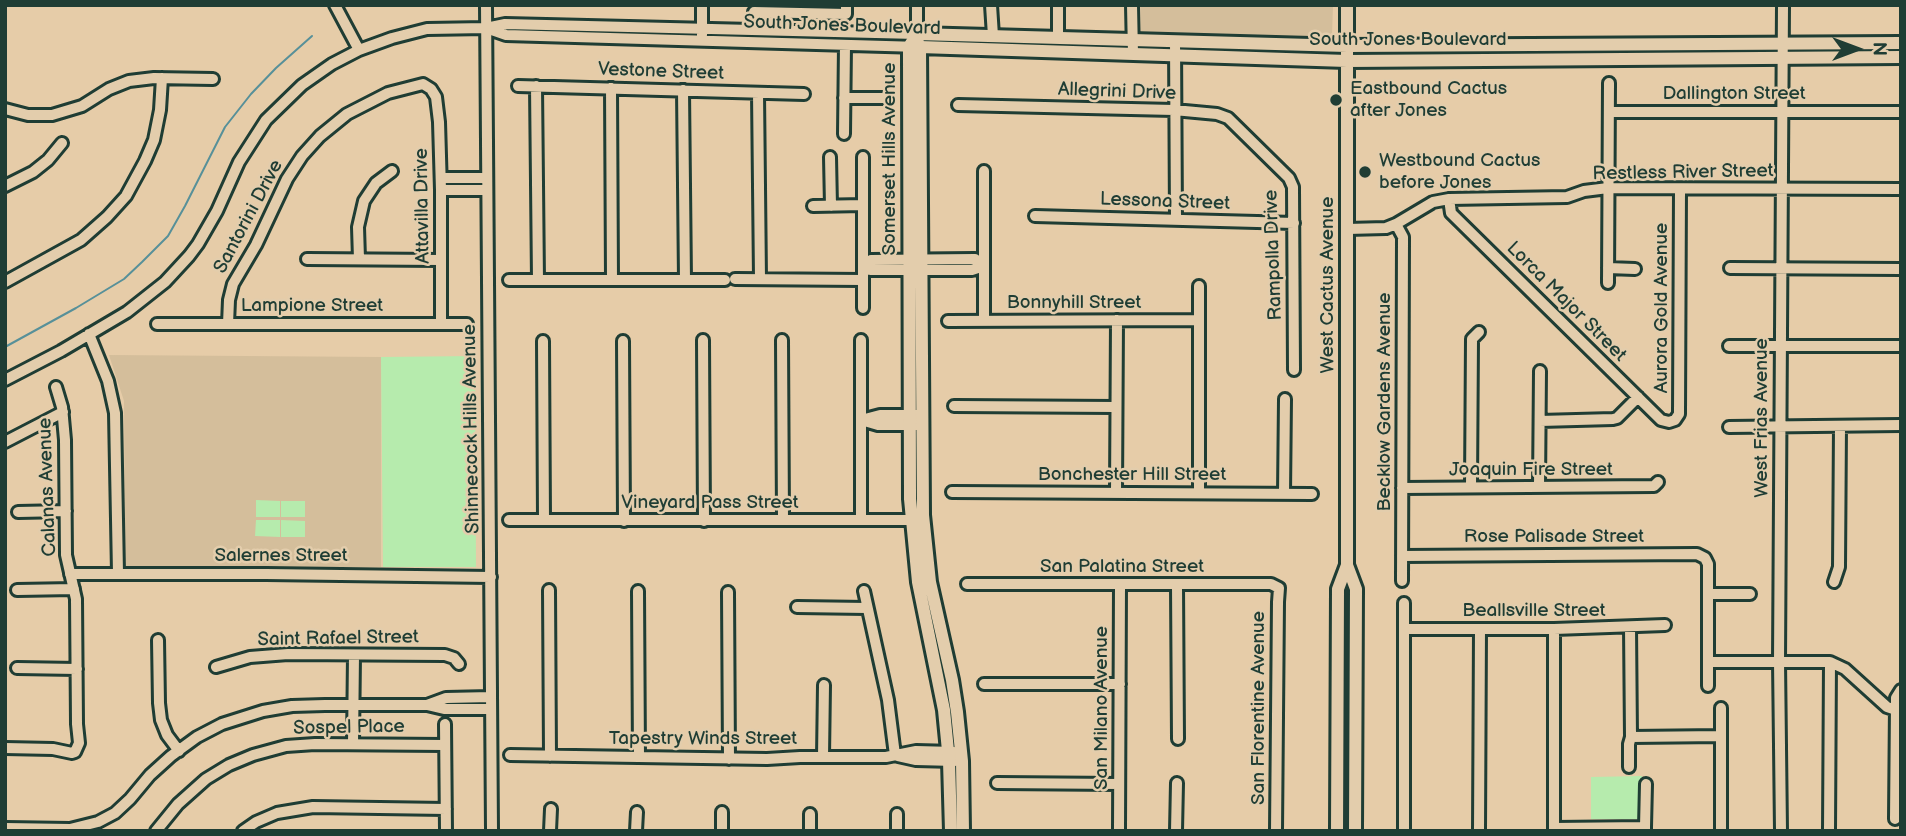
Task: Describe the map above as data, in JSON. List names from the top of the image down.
{
  "streets": {
    "main road": ["South Jones Boulevard", "Somerset Hills Avenue", "West Cactus Avenue"],
    "street": [
      "Vestone Street",
      "Allegrini Drive",
      "Dallington Street",
      "Restless River Street",
      "Lessona Street",
      "Attavilla Drive",
      "Santorini Drive",
      "Rampolla Drive",
      "Lorca Major Street",
      "Bonnyhill Street",
      "Lampione Street",
      "Aurora Gold Avenue",
      "Becklow Gardens Avenue",
      "West Frias Avenue",
      "Shinnecock Hills Avenue",
      "Joaquin Fire Street",
      "Bonchester Hill Street",
      "Calanas Avenue",
      "Vineyard Pass Street",
      "Rose Palisade Street",
      "Salernes Street",
      "San Palatina Street",
      "Beallsville Street",
      "Saint Rafael Street",
      "San Milano Avenue",
      "San Florentine Avenue",
      "Sospel Place",
      "Tapestry Winds Street"
    ]
  },
  "crossings": [
    ["South Jones Boulevard", "Somerset Hills Avenue"],
    ["South Jones Boulevard", "West Cactus Avenue"],
    ["South Jones Boulevard", "West Frias Avenue"],
    ["South Jones Boulevard", "Shinnecock Hills Avenue"],
    ["Allegrini Drive", "Rampolla Drive"],
    ["Dallington Street", "West Frias Avenue"],
    ["Somerset Hills Avenue", "Vineyard Pass Street"],
    ["Somerset Hills Avenue", "Tapestry Winds Street"],
    ["Restless River Street", "West Cactus Avenue"],
    ["Restless River Street", "Lorca Major Street"],
    ["Restless River Street", "Aurora Gold Avenue"],
    ["Restless River Street", "Becklow Gardens Avenue"],
    ["Restless River Street", "West Frias Avenue"],
    ["Lessona Street", "Rampolla Drive"],
    ["Attavilla Drive", "Santorini Drive"],
    ["Attavilla Drive", "Lampione Street"],
    ["Santorini Drive", "Lampione Street"],
    ["Lorca Major Street", "Aurora Gold Avenue"],
    ["Becklow Gardens Avenue", "Joaquin Fire Street"],
    ["Becklow Gardens Avenue", "Rose Palisade Street"],
    ["Shinnecock Hills Avenue", "Salernes Street"],
    ["Calanas Avenue", "Salernes Street"],
    ["San Palatina Street", "San Milano Avenue"],
    ["San Palatina Street", "San Florentine Avenue"]
  ],
  "places": ["Eastbound Cactus after Jones", "Westbound Cactus before Jones"],
  "north": "right"
}
